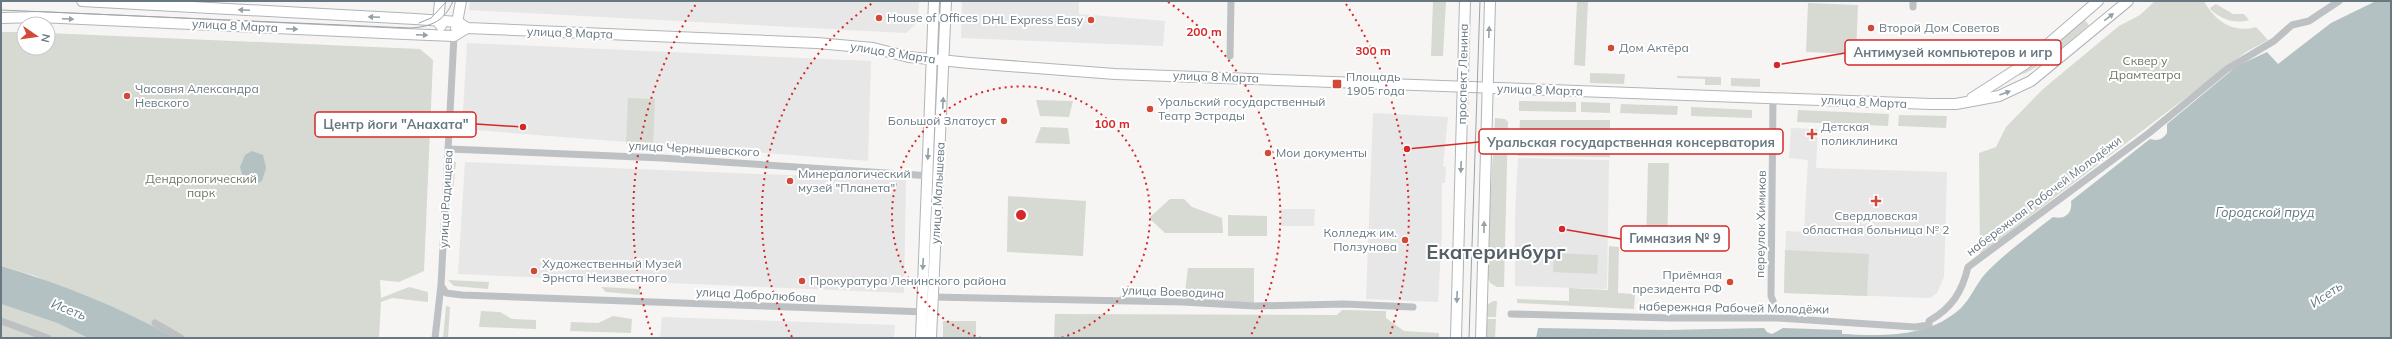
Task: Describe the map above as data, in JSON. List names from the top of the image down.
{
  "streets": {
    "main road": [
      "улица 8 Марта",
      "проспект Ленина",
      "улица Малышева",
      "улица Радищева"
    ],
    "street": [
      "улица Чернышевского",
      "набережная Рабочей Молодёжи",
      "переулок Химиков",
      "улица Воеводина",
      "улица Добролюбова"
    ]
  },
  "crossings": [
    ["улица 8 Марта", "проспект Ленина"],
    ["улица 8 Марта", "улица Малышева"],
    ["улица 8 Марта", "улица Радищева"],
    ["улица 8 Марта", "переулок Химиков"],
    ["улица Чернышевского", "улица Малышева"],
    ["улица Чернышевского", "улица Радищева"],
    ["улица Малышева", "улица Воеводина"],
    ["улица Малышева", "улица Добролюбова"],
    ["улица Радищева", "улица Добролюбова"]
  ],
  "districts": ["Екатеринбург"],
  "water": ["Городской пруд", "Исеть"],
  "parks": ["Сквер у Драмтеатра", "Дендрологический парк"],
  "places": {
    "other": [
      "House of Offices",
      "DHL Express Easy",
      "Второй Дом Советов",
      "Дом Актёра",
      "Антимузей компьютеров и игр",
      "Часовня Александра Невского",
      "Уральский государственный Театр Эстрады",
      "Большой Златоуст",
      "Центр йоги \"Анахата\"",
      "Уральская государственная консерватория",
      "Мои документы",
      "Минералогический музей \"Планета\"",
      "Гимназия № 9",
      "Колледж им. Ползунова",
      "Художественный Музей Эрнста Неизвестного",
      "Прокуратура Ленинского района",
      "Приёмная президента РФ"
    ],
    "transit": ["Площадь 1905 года"],
    "health": ["Детская поликлиника", "Свердловская областная больница № 2"]
  },
  "north": "right",
  "rings": ["200 m", "300 m", "100 m"]
}
